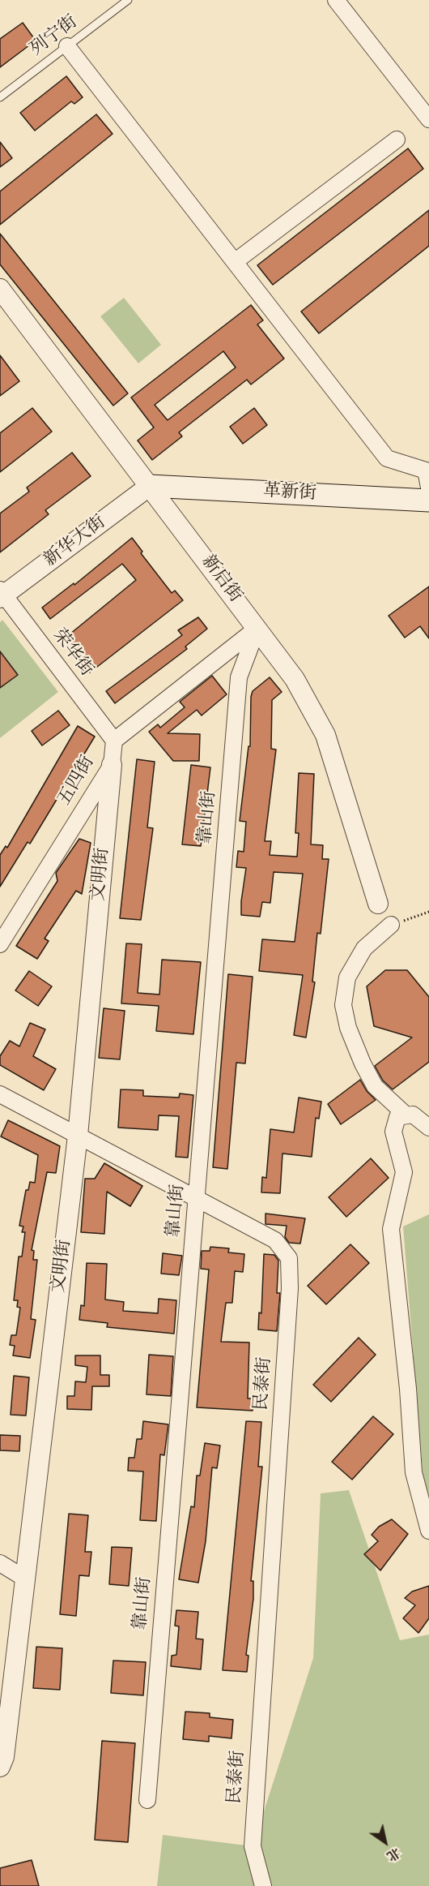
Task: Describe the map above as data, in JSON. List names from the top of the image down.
{
  "streets": {
    "main road": ["革新街"],
    "street": [
      "新华大街",
      "新启街",
      "荣华街",
      "五四街",
      "靠山街",
      "文明街",
      "民泰街"
    ],
    "lane": ["列宁街"]
  },
  "crossings": [
    ["革新街", "新华大街"],
    ["革新街", "新启街"],
    ["新华大街", "新启街"],
    ["新华大街", "荣华街"],
    ["新启街", "五四街"],
    ["新启街", "靠山街"],
    ["荣华街", "五四街"],
    ["五四街", "靠山街"],
    ["五四街", "文明街"],
    ["靠山街", "民泰街"],
    ["文明街", "民泰街"]
  ],
  "north": "bottom right"
}
